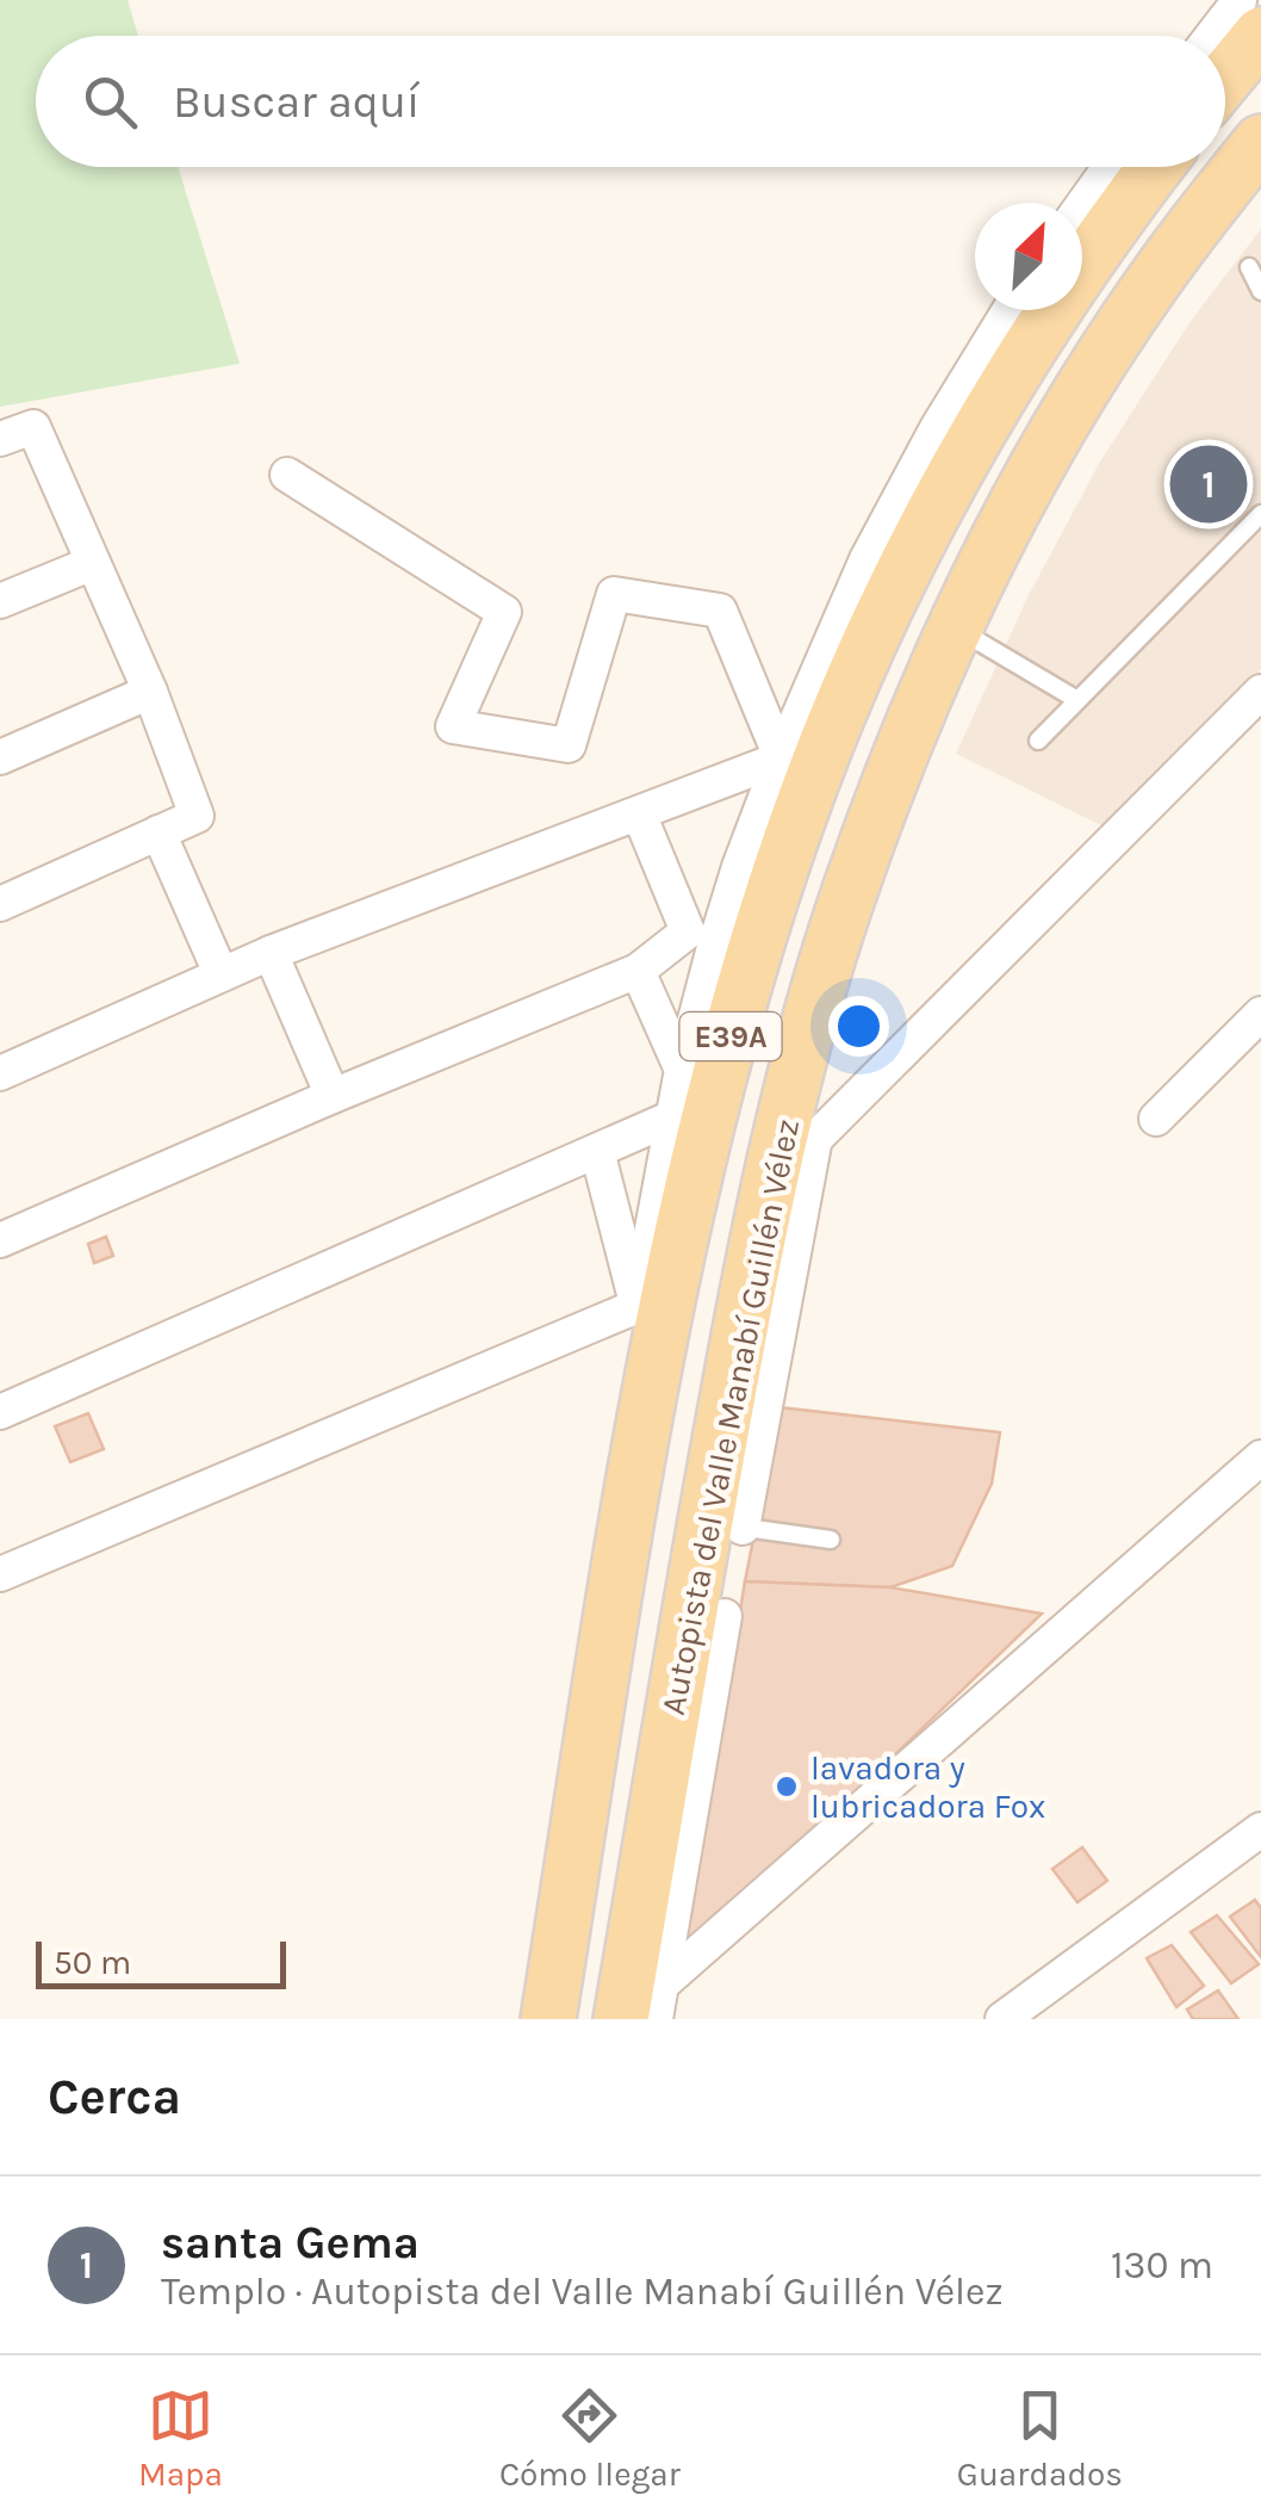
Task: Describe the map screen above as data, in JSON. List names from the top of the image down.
{
  "streets": {
    "main road": ["E39A", "Autopista del Valle Manabí Guillén Vélez"]
  },
  "places": ["lavadora y lubricadora Fox"],
  "scale_bar": "50 m",
  "north": "top right",
  "page": {
    "search": "Buscar aquí",
    "pins": "1",
    "scale": "50 m",
    "heading": "Cerca",
    "list": [
      {
        "mark": "1",
        "name": "santa Gema",
        "note": "Templo · Autopista del Valle Manabí Guillén Vélez",
        "value": "130 m"
      }
    ],
    "nav": ["Mapa", "Cómo llegar", "Guardados"]
  }
}
